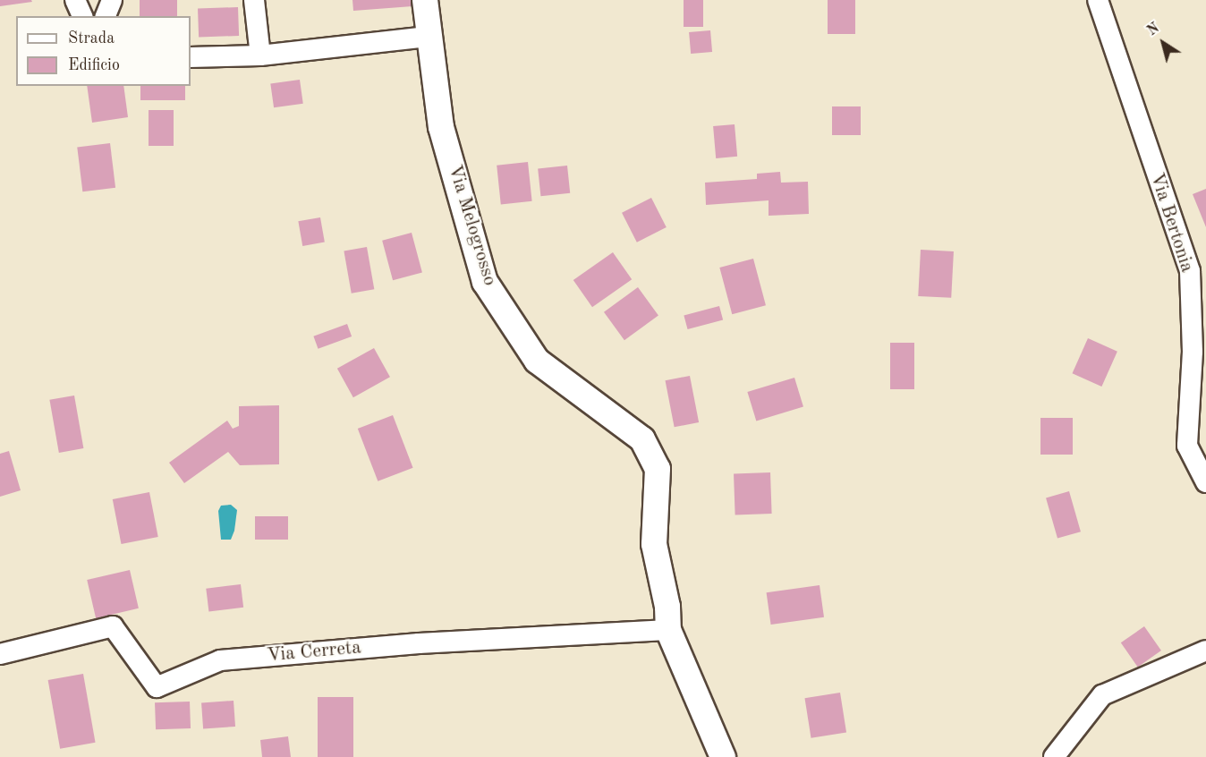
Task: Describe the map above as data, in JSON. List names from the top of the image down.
{
  "streets": {
    "street": ["Via Bertonia", "Via Melogrosso", "Via Cerreta"]
  },
  "crossings": [
    ["Via Melogrosso", "Via Cerreta"]
  ],
  "legend": ["Strada", "Edificio"],
  "north": "top left"
}
